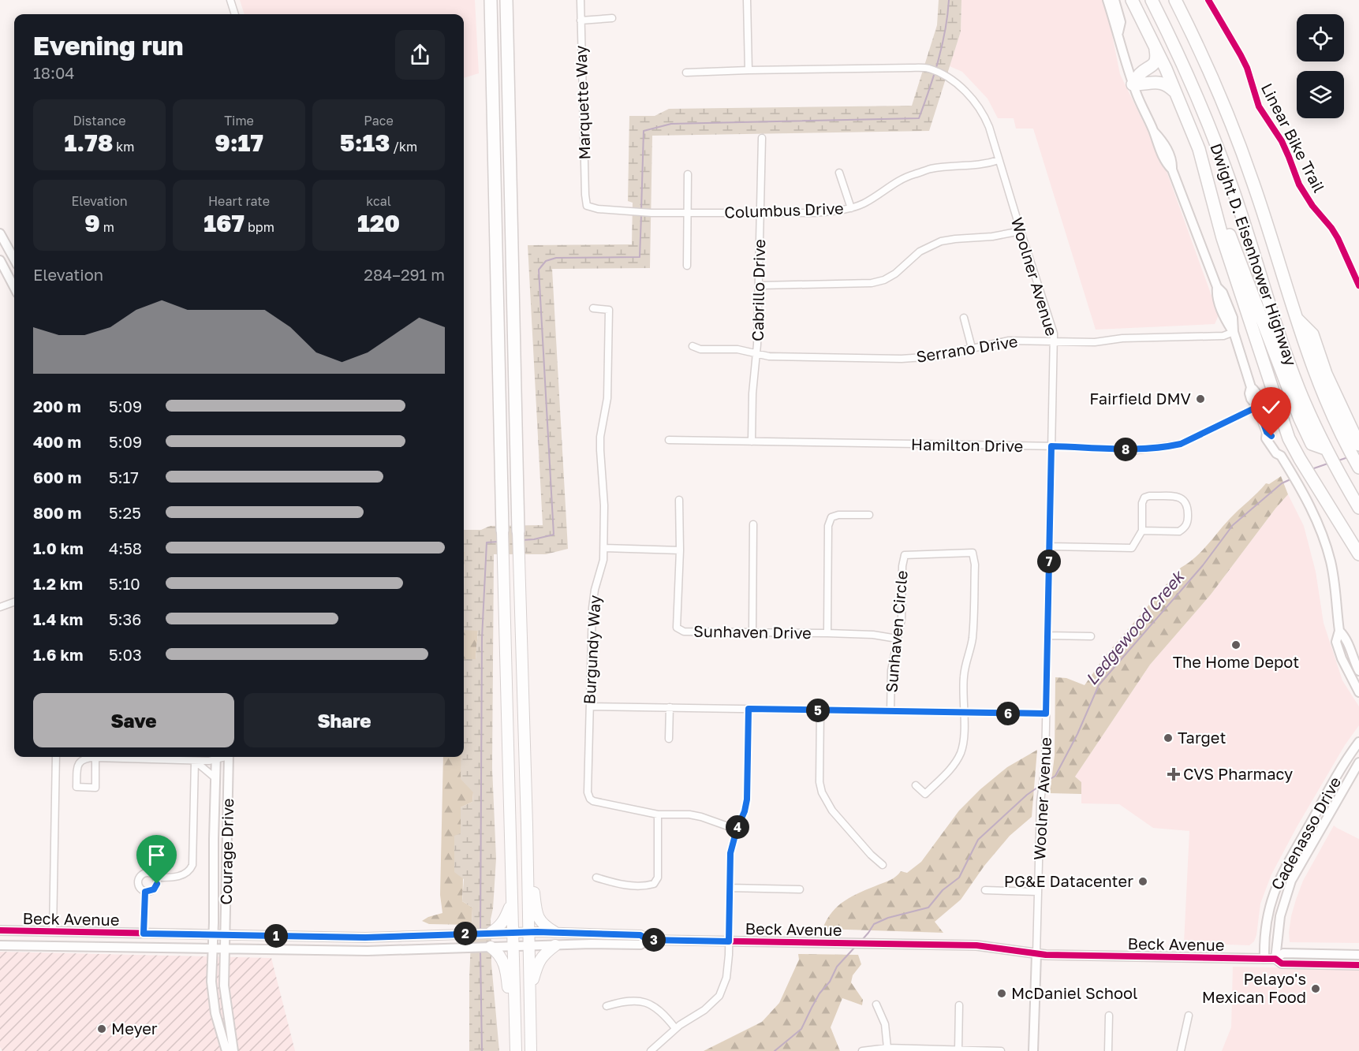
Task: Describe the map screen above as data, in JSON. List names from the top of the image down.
{
  "streets": {
    "highway": ["Dwight D. Eisenhower Highway"],
    "street": [
      "Marquette Way",
      "Columbus Drive",
      "Woolner Avenue",
      "Cabrillo Drive",
      "Serrano Drive",
      "Hamilton Drive",
      "Sunhaven Circle",
      "Sunhaven Drive",
      "Burgundy Way",
      "Cadenasso Drive",
      "Courage Drive",
      "Beck Avenue"
    ],
    "cycle path": ["Linear Bike Trail"]
  },
  "crossings": [
    ["Marquette Way", "Columbus Drive"],
    ["Columbus Drive", "Woolner Avenue"],
    ["Columbus Drive", "Cabrillo Drive"],
    ["Woolner Avenue", "Serrano Drive"],
    ["Woolner Avenue", "Hamilton Drive"],
    ["Woolner Avenue", "Beck Avenue"],
    ["Cabrillo Drive", "Serrano Drive"],
    ["Cabrillo Drive", "Hamilton Drive"],
    ["Sunhaven Circle", "Sunhaven Drive"],
    ["Cadenasso Drive", "Beck Avenue"],
    ["Courage Drive", "Beck Avenue"]
  ],
  "water": ["Ledgewood Creek"],
  "places": {
    "other": [
      "Fairfield DMV",
      "The Home Depot",
      "Target",
      "PG&E Datacenter",
      "Pelayo's Mexican Food",
      "McDaniel School",
      "Meyer"
    ],
    "health": ["CVS Pharmacy"]
  },
  "page": {
    "heading": ["Evening run", "18:04"],
    "stats": [
      ["Distance", "1.78 km"],
      ["Time", "9:17"],
      ["Pace", "5:13 /km"],
      ["Elevation", "9 m"],
      ["Heart rate", "167 bpm"],
      ["kcal", "120"]
    ],
    "chart": ["Elevation", "284–291 m"],
    "list": [
      {
        "name": "200 m",
        "note": "5:09"
      },
      {
        "name": "400 m",
        "note": "5:09"
      },
      {
        "name": "600 m",
        "note": "5:17"
      },
      {
        "name": "800 m",
        "note": "5:25"
      },
      {
        "name": "1.0 km",
        "note": "4:58"
      },
      {
        "name": "1.2 km",
        "note": "5:10"
      },
      {
        "name": "1.4 km",
        "note": "5:36"
      },
      {
        "name": "1.6 km",
        "note": "5:03"
      }
    ],
    "pins": [
      "8",
      "7",
      "5",
      "6",
      "4",
      "2",
      "1",
      "3"
    ],
    "buttons": ["Save", "Share"]
  }
}
